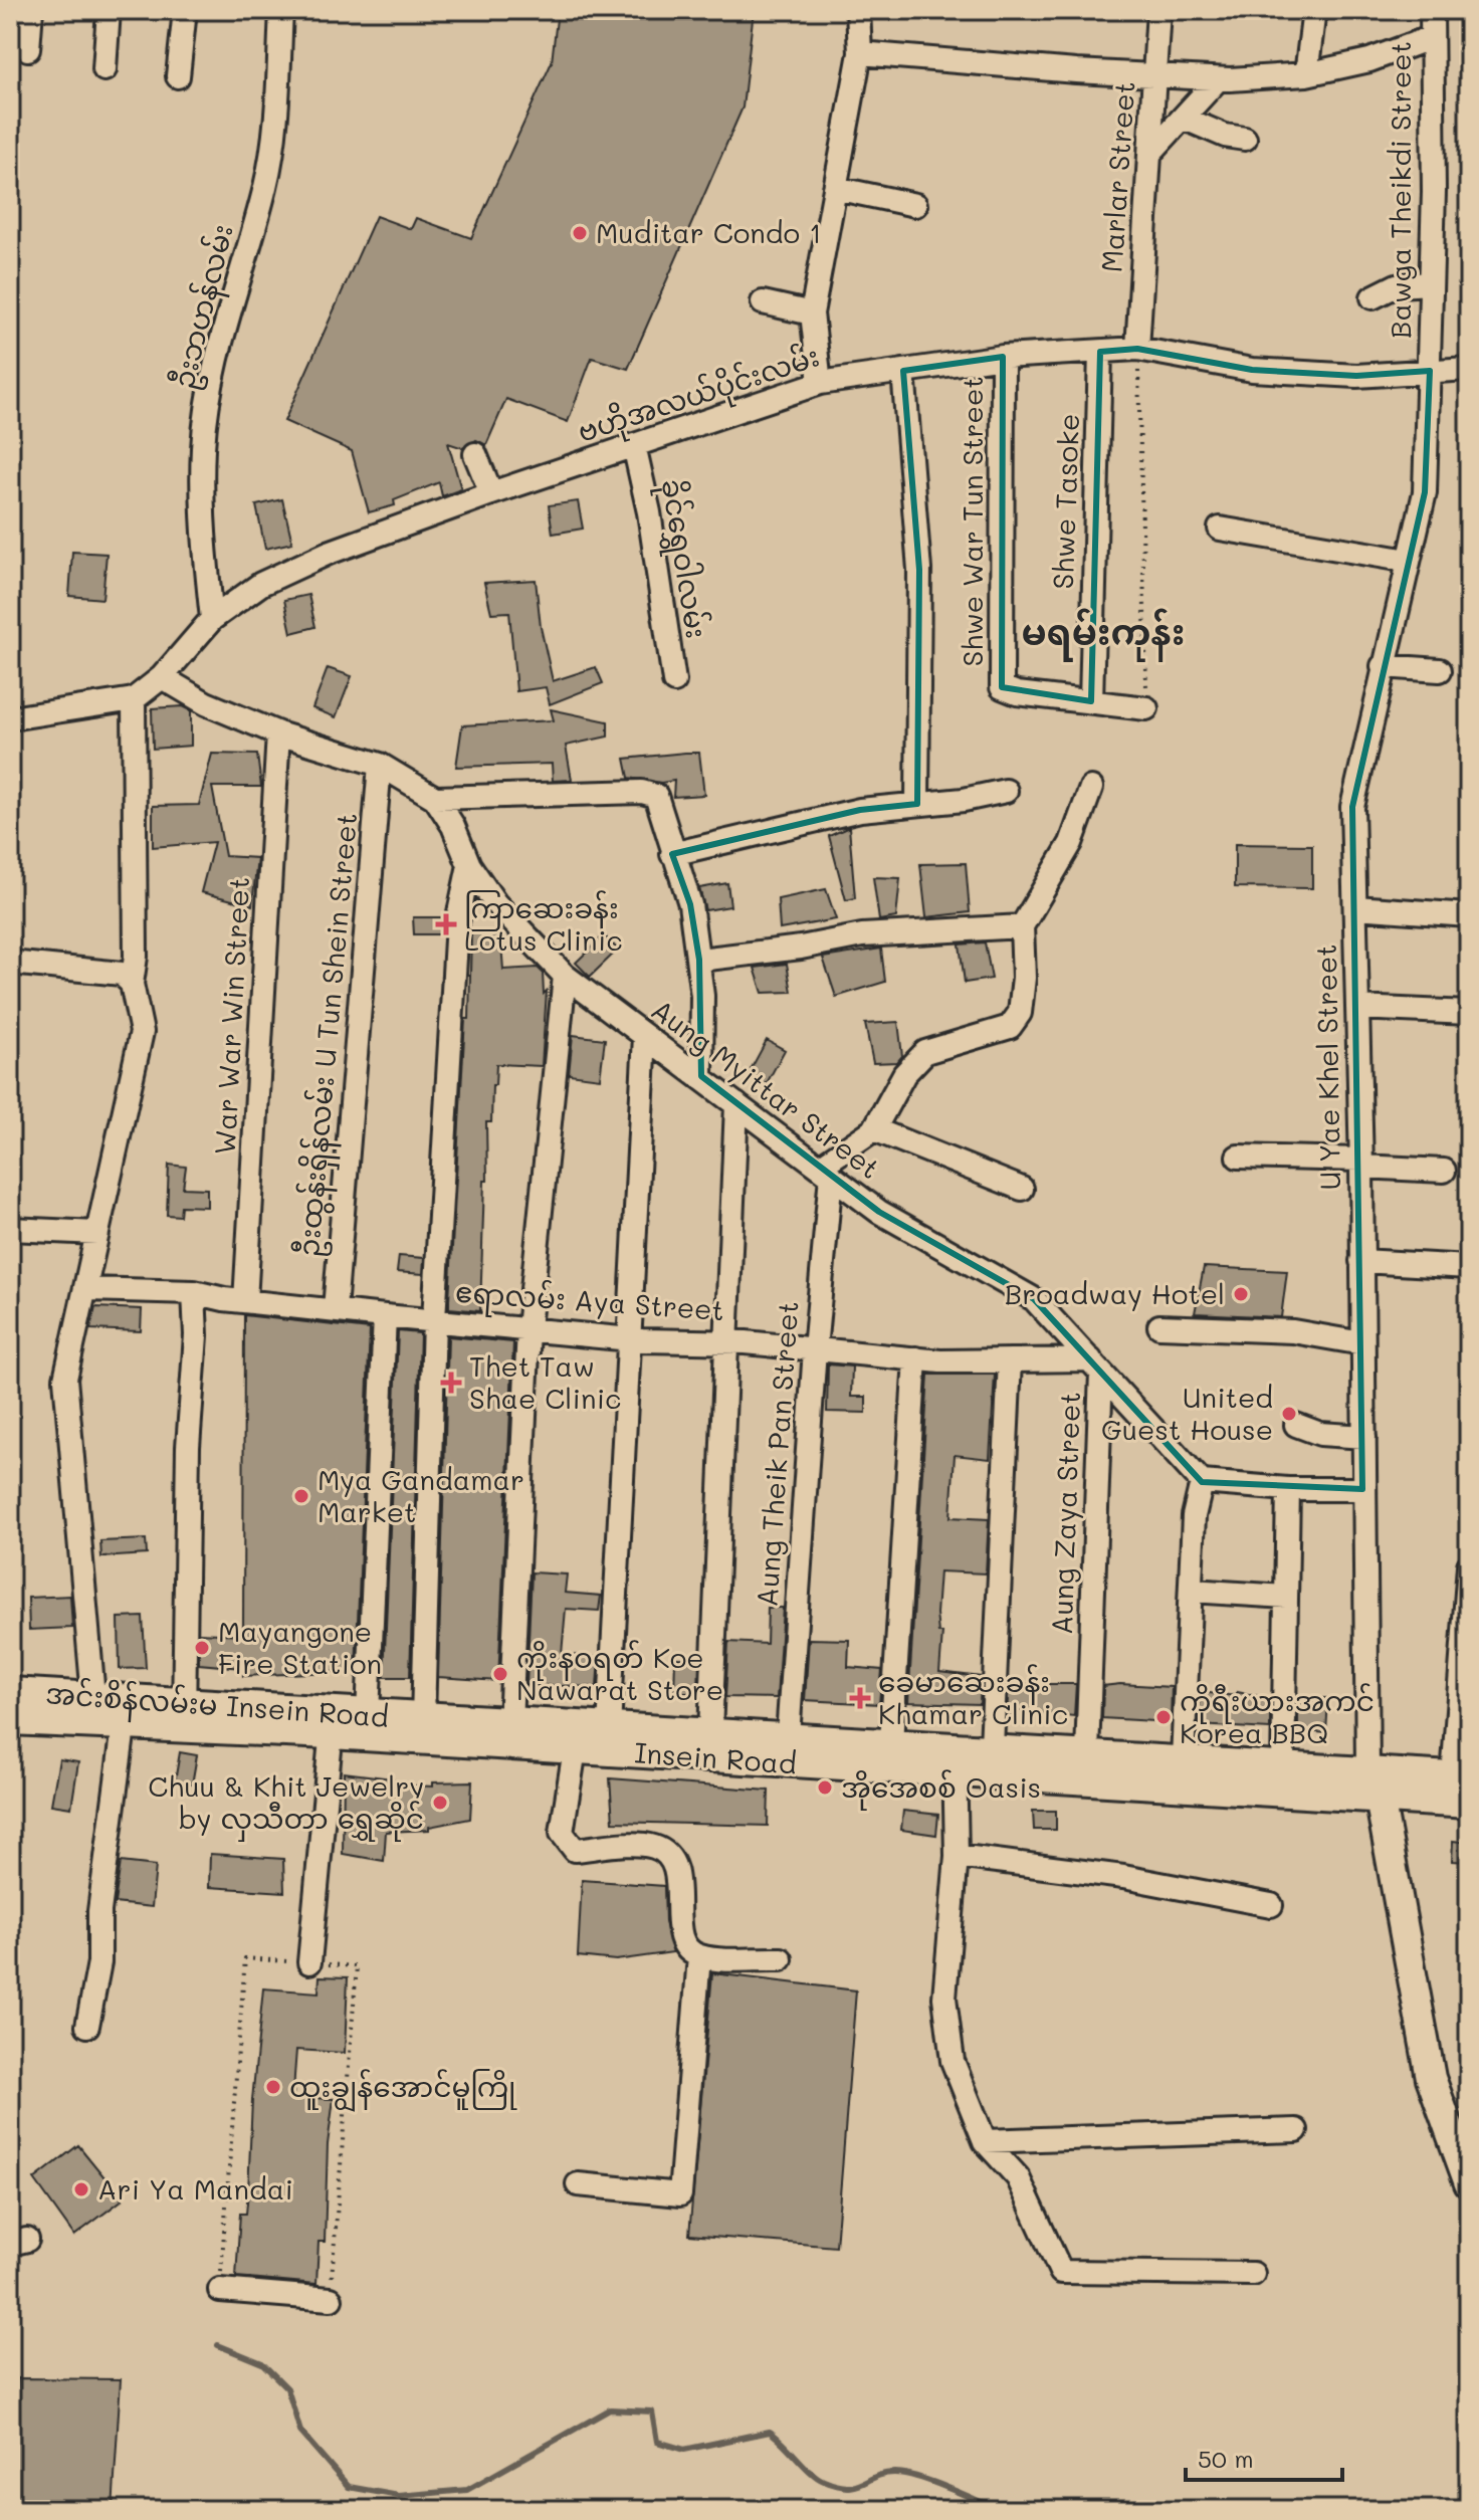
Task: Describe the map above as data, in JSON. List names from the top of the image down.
{
  "streets": {
    "main road": ["အင်းစိန်လမ်းမ Insein Road", "Insein Road"],
    "street": [
      "Marlar Street",
      "Bawga Theikdi Street",
      "ဦးဘဟန်လမ်း",
      "ဗဟိုအလယ်ပိုင်းလမ်း",
      "Shwe Tasoke",
      "Shwe War Tun Street",
      "ခိုင်ရွှေဝါလမ်း",
      "War War Win Street",
      "ဦးထွန်းရှိန်လမ်း U Tun Shein Street",
      "U Yae Khel Street",
      "Aung Myittar Street",
      "ဧရာလမ်း Aya Street",
      "Aung Theik Pan Street",
      "Aung Zaya Street"
    ]
  },
  "crossings": [
    ["Marlar Street", "ဗဟိုအလယ်ပိုင်းလမ်း"],
    ["Bawga Theikdi Street", "ဗဟိုအလယ်ပိုင်းလမ်း"],
    ["Bawga Theikdi Street", "U Yae Khel Street"],
    ["ဦးဘဟန်လမ်း", "ဗဟိုအလယ်ပိုင်းလမ်း"],
    ["ဗဟိုအလယ်ပိုင်းလမ်း", "Shwe Tasoke"],
    ["ဗဟိုအလယ်ပိုင်းလမ်း", "Shwe War Tun Street"],
    ["ဗဟိုအလယ်ပိုင်းလမ်း", "ခိုင်ရွှေဝါလမ်း"],
    ["ဗဟိုအလယ်ပိုင်းလမ်း", "U Yae Khel Street"],
    ["ဗဟိုအလယ်ပိုင်းလမ်း", "Aung Myittar Street"],
    ["Shwe Tasoke", "Shwe War Tun Street"],
    ["War War Win Street", "Aung Myittar Street"],
    ["War War Win Street", "ဧရာလမ်း Aya Street"],
    ["ဦးထွန်းရှိန်လမ်း U Tun Shein Street", "Aung Myittar Street"],
    ["ဦးထွန်းရှိန်လမ်း U Tun Shein Street", "ဧရာလမ်း Aya Street"],
    ["U Yae Khel Street", "Insein Road"],
    ["Aung Myittar Street", "ဧရာလမ်း Aya Street"],
    ["Aung Myittar Street", "Aung Theik Pan Street"],
    ["Aung Myittar Street", "Aung Zaya Street"],
    ["ဧရာလမ်း Aya Street", "Aung Theik Pan Street"],
    ["ဧရာလမ်း Aya Street", "Aung Zaya Street"],
    ["Aung Theik Pan Street", "Insein Road"],
    ["Aung Zaya Street", "Insein Road"],
    ["အင်းစိန်လမ်းမ Insein Road", "Insein Road"]
  ],
  "districts": ["မရမ်းကုန်း"],
  "places": {
    "other": [
      "Muditar Condo 1",
      "Broadway Hotel",
      "United Guest House",
      "Mya Gandamar Market",
      "Mayangone Fire Station",
      "ကိုးနဝရတ် Koe Nawarat Store",
      "ကိုရီးယားအကင် Korea BBQ",
      "အိုအေစစ် Oasis",
      "Chuu & Khit Jewelry by လှသီတာ ရွှေဆိုင်",
      "ထူးချွန်အောင်မူကြို",
      "Ari Ya Mandai"
    ],
    "health": ["ကြာဆေးခန်း Lotus Clinic", "Thet Taw Shae Clinic", "ခေမာဆေးခန်း Khamar Clinic"]
  },
  "scale_bar": "50 m"
}
